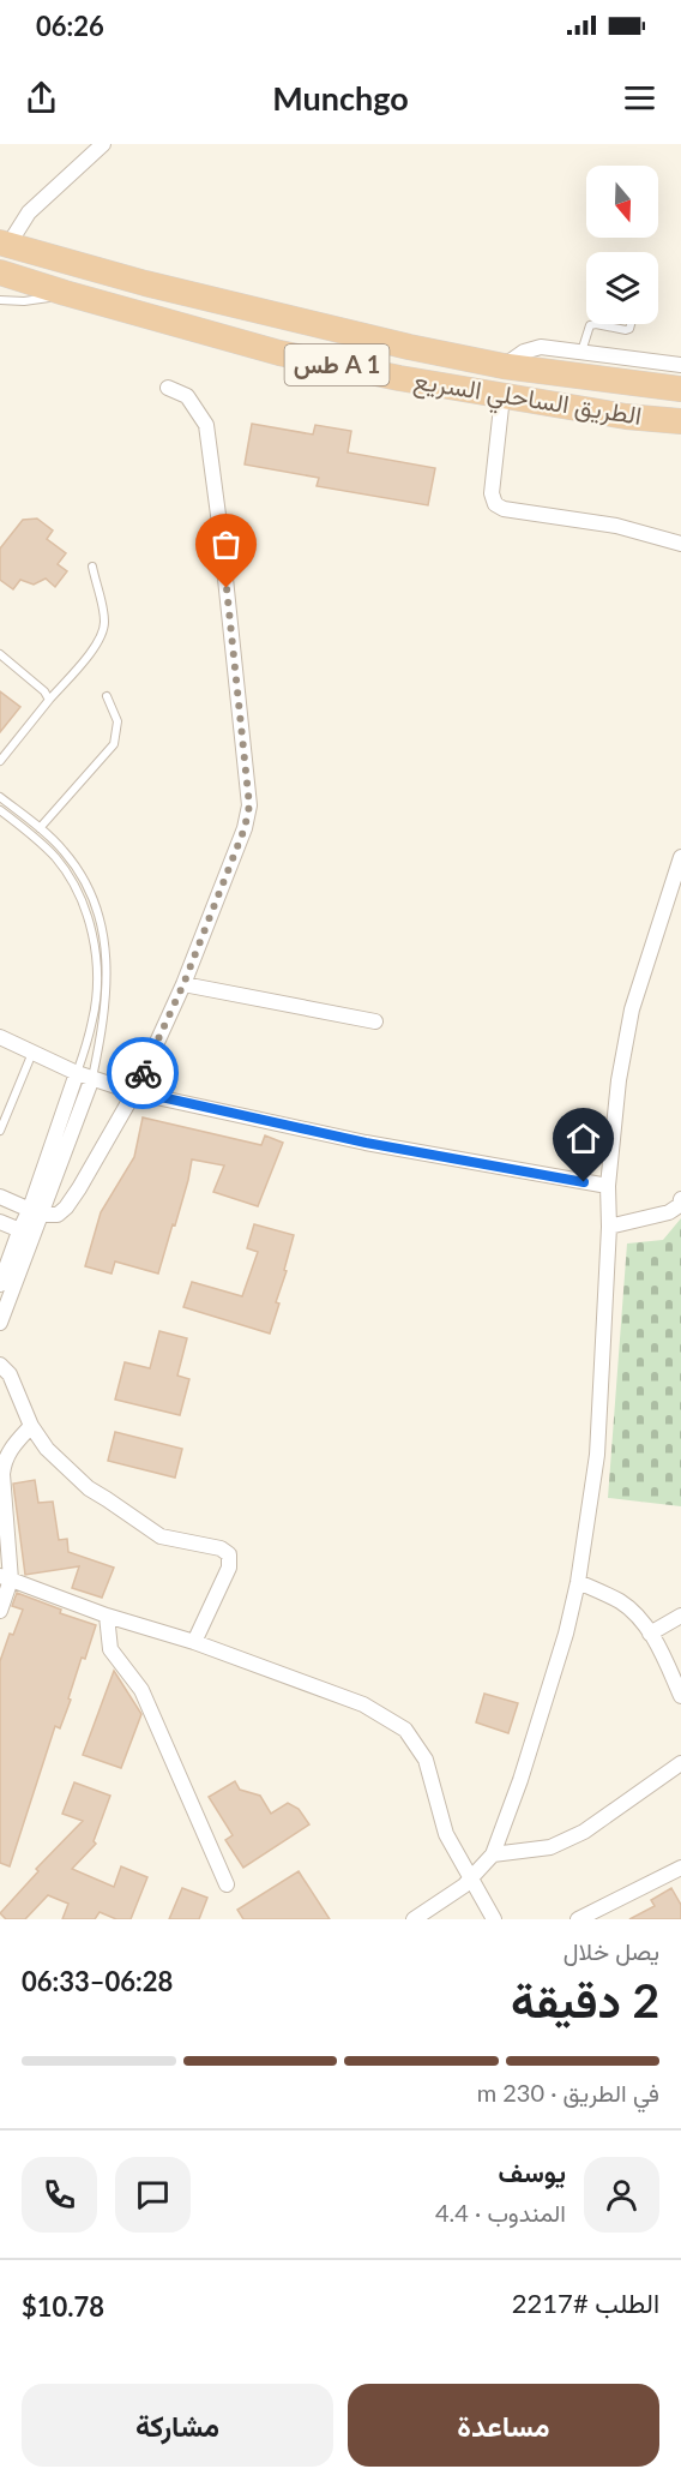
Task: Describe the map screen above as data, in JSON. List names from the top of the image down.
{
  "streets": {
    "highway": ["طس A 1", "الطريق الساحلي السريع"]
  },
  "north": "bottom",
  "page": {
    "status": "06:26",
    "header": "Munchgo",
    "heading": ["2 دقيقة", "يصل خلال", "06:28–06:33"],
    "panel": [
      "يوسف",
      "المندوب · 4.4",
      "الطلب #2217",
      "$10.78"
    ],
    "bar": "في الطريق · 230 m",
    "buttons": ["مساعدة", "مشاركة"]
  }
}
